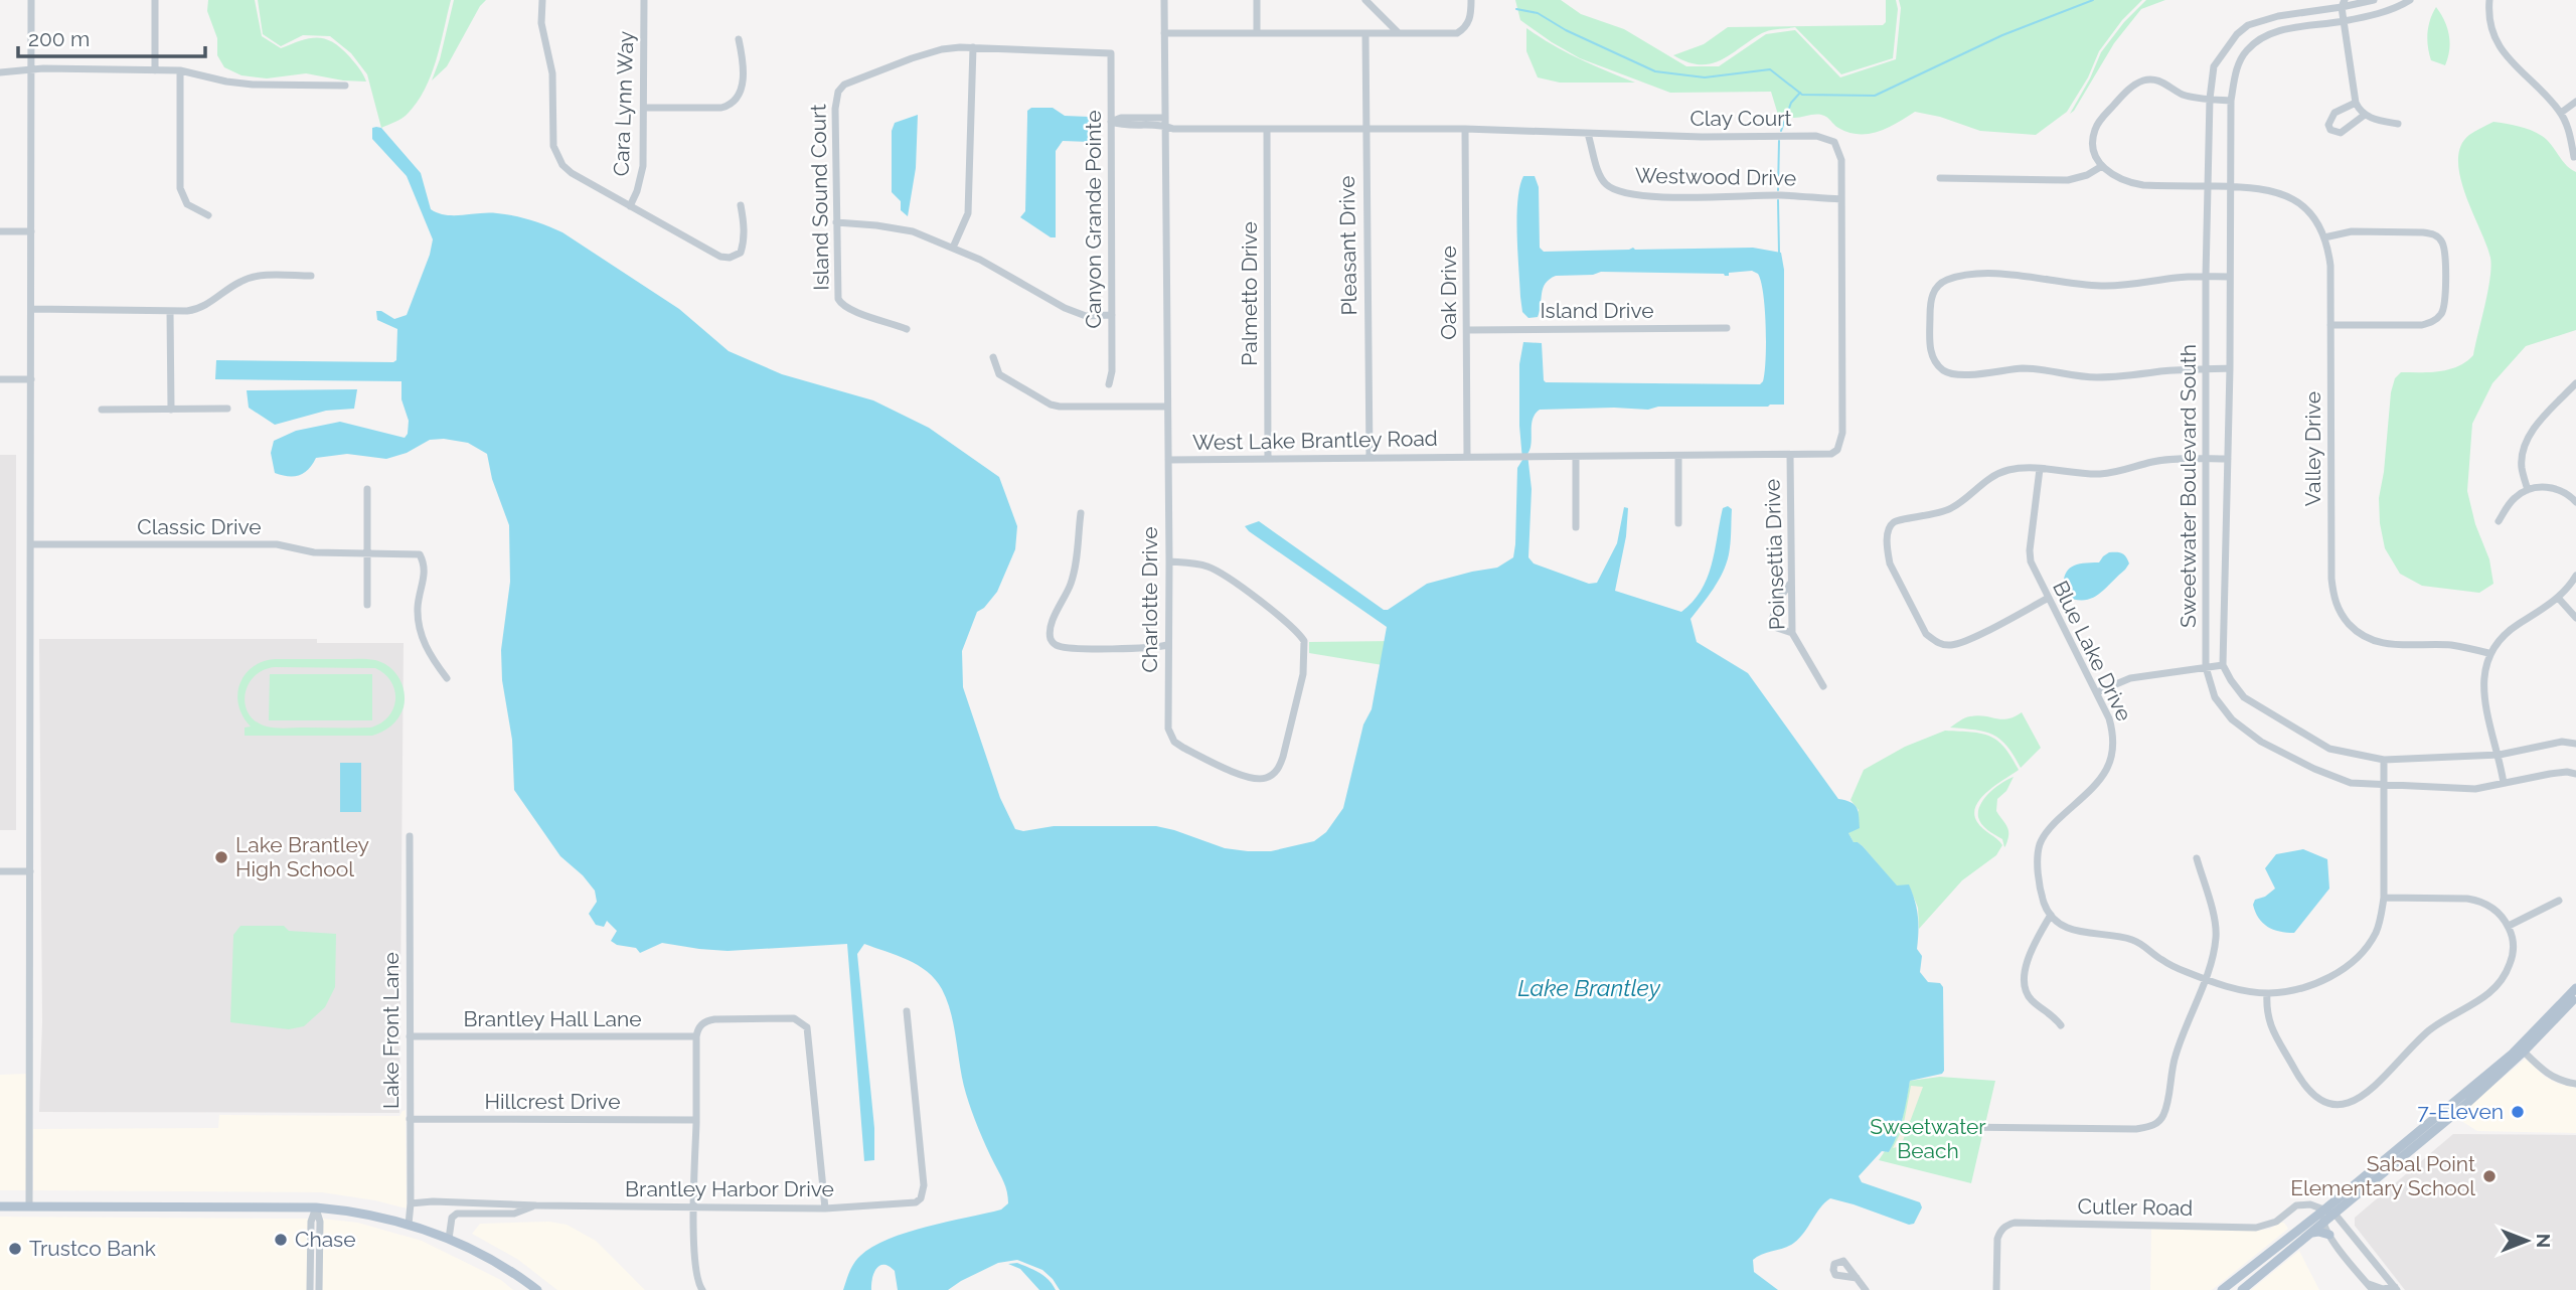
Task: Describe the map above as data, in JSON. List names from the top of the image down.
{
  "streets": {
    "street": [
      "Cara Lynn Way",
      "Clay Court",
      "Westwood Drive",
      "Island Sound Court",
      "Canyon Grande Pointe",
      "Pleasant Drive",
      "Oak Drive",
      "Palmetto Drive",
      "Island Drive",
      "West Lake Brantley Road",
      "Valley Drive",
      "Sweetwater Boulevard South",
      "Classic Drive",
      "Poinsettia Drive",
      "Charlotte Drive",
      "Blue Lake Drive",
      "Brantley Hall Lane",
      "Lake Front Lane",
      "Hillcrest Drive",
      "Brantley Harbor Drive",
      "Cutler Road"
    ]
  },
  "crossings": [
    ["Clay Court", "Westwood Drive"],
    ["Clay Court", "West Lake Brantley Road"],
    ["Westwood Drive", "West Lake Brantley Road"],
    ["Island Sound Court", "Canyon Grande Pointe"],
    ["Pleasant Drive", "West Lake Brantley Road"],
    ["Oak Drive", "Island Drive"],
    ["Oak Drive", "West Lake Brantley Road"],
    ["Palmetto Drive", "West Lake Brantley Road"],
    ["West Lake Brantley Road", "Poinsettia Drive"],
    ["West Lake Brantley Road", "Charlotte Drive"],
    ["Valley Drive", "Sweetwater Boulevard South"],
    ["Brantley Hall Lane", "Lake Front Lane"],
    ["Lake Front Lane", "Hillcrest Drive"],
    ["Lake Front Lane", "Brantley Harbor Drive"]
  ],
  "water": ["Lake Brantley"],
  "parks": ["Sweetwater Beach"],
  "places": [
    "Lake Brantley High School",
    "7-Eleven",
    "Sabal Point Elementary School",
    "Chase",
    "Trustco Bank"
  ],
  "scale_bar": "200 m",
  "north": "right"
}
